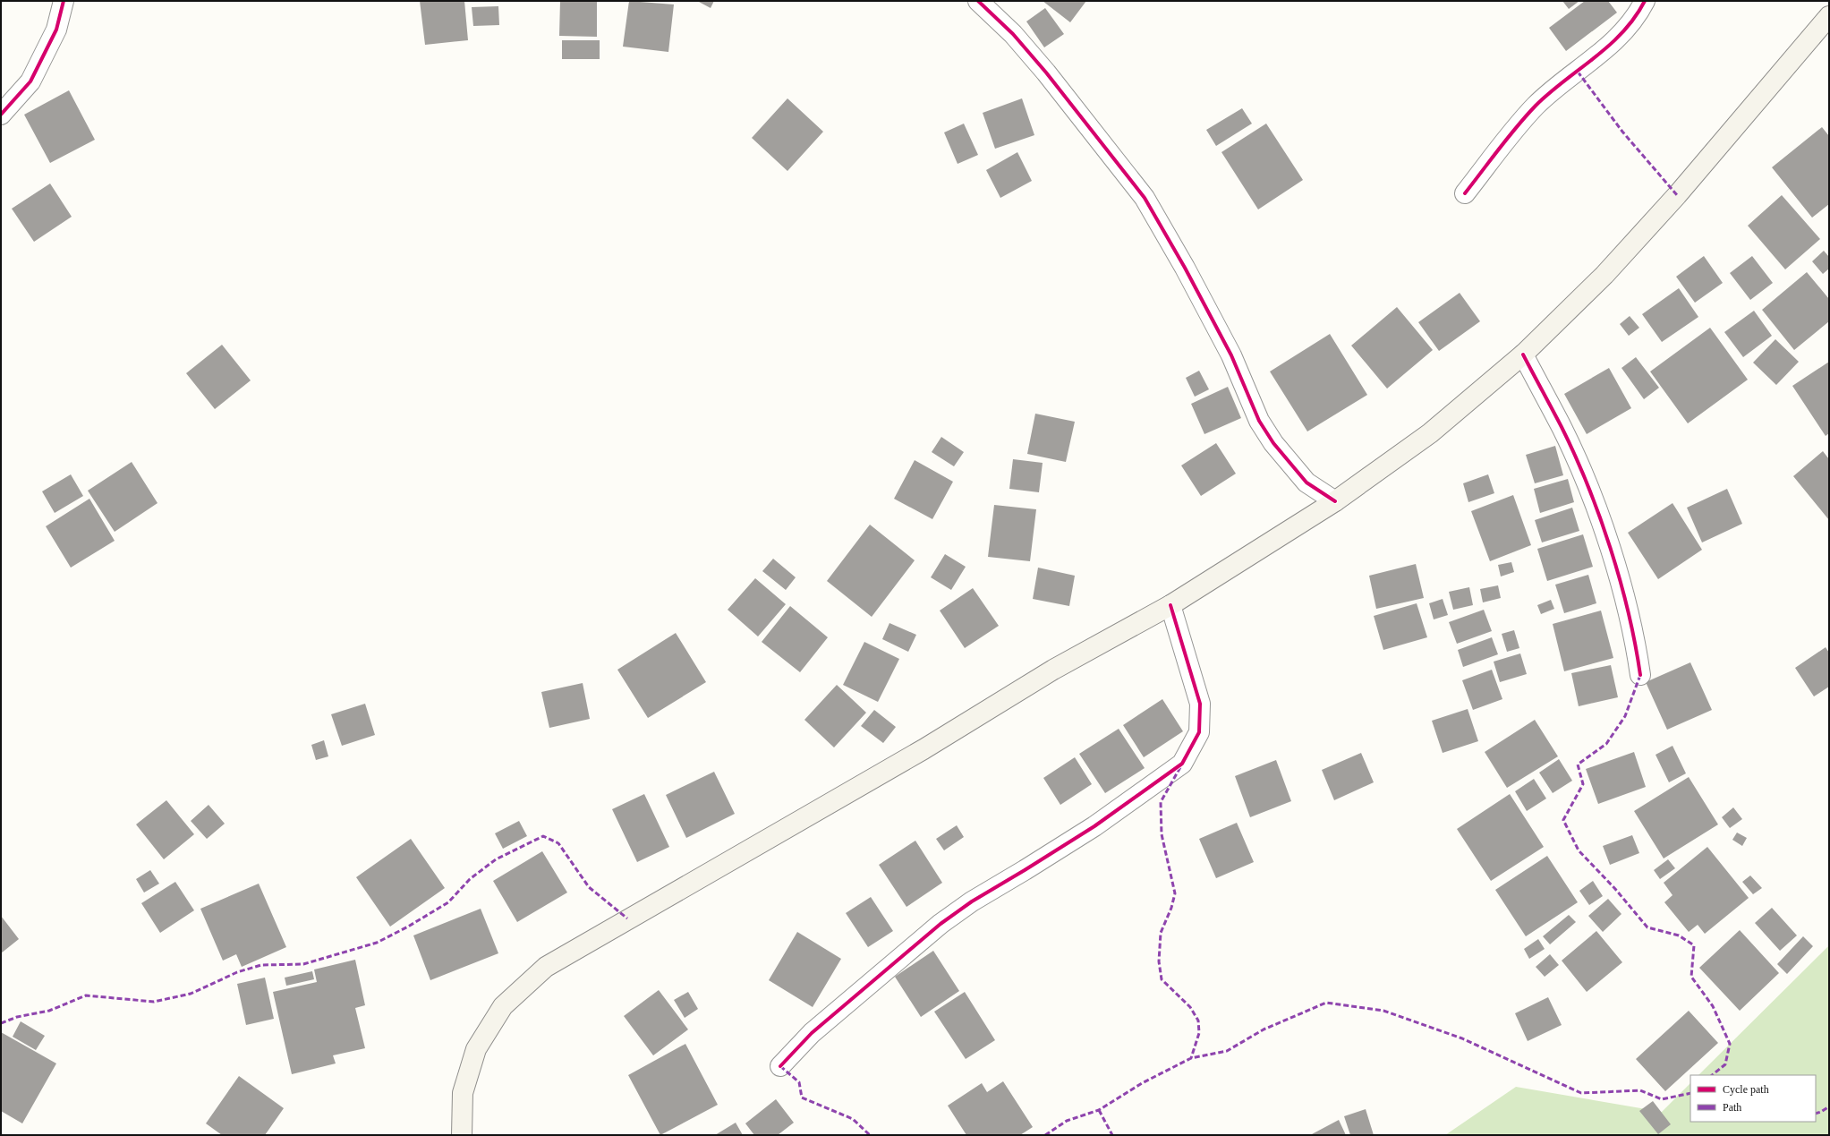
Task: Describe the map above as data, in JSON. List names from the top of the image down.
{
  "legend": ["Cycle path", "Path"]
}
